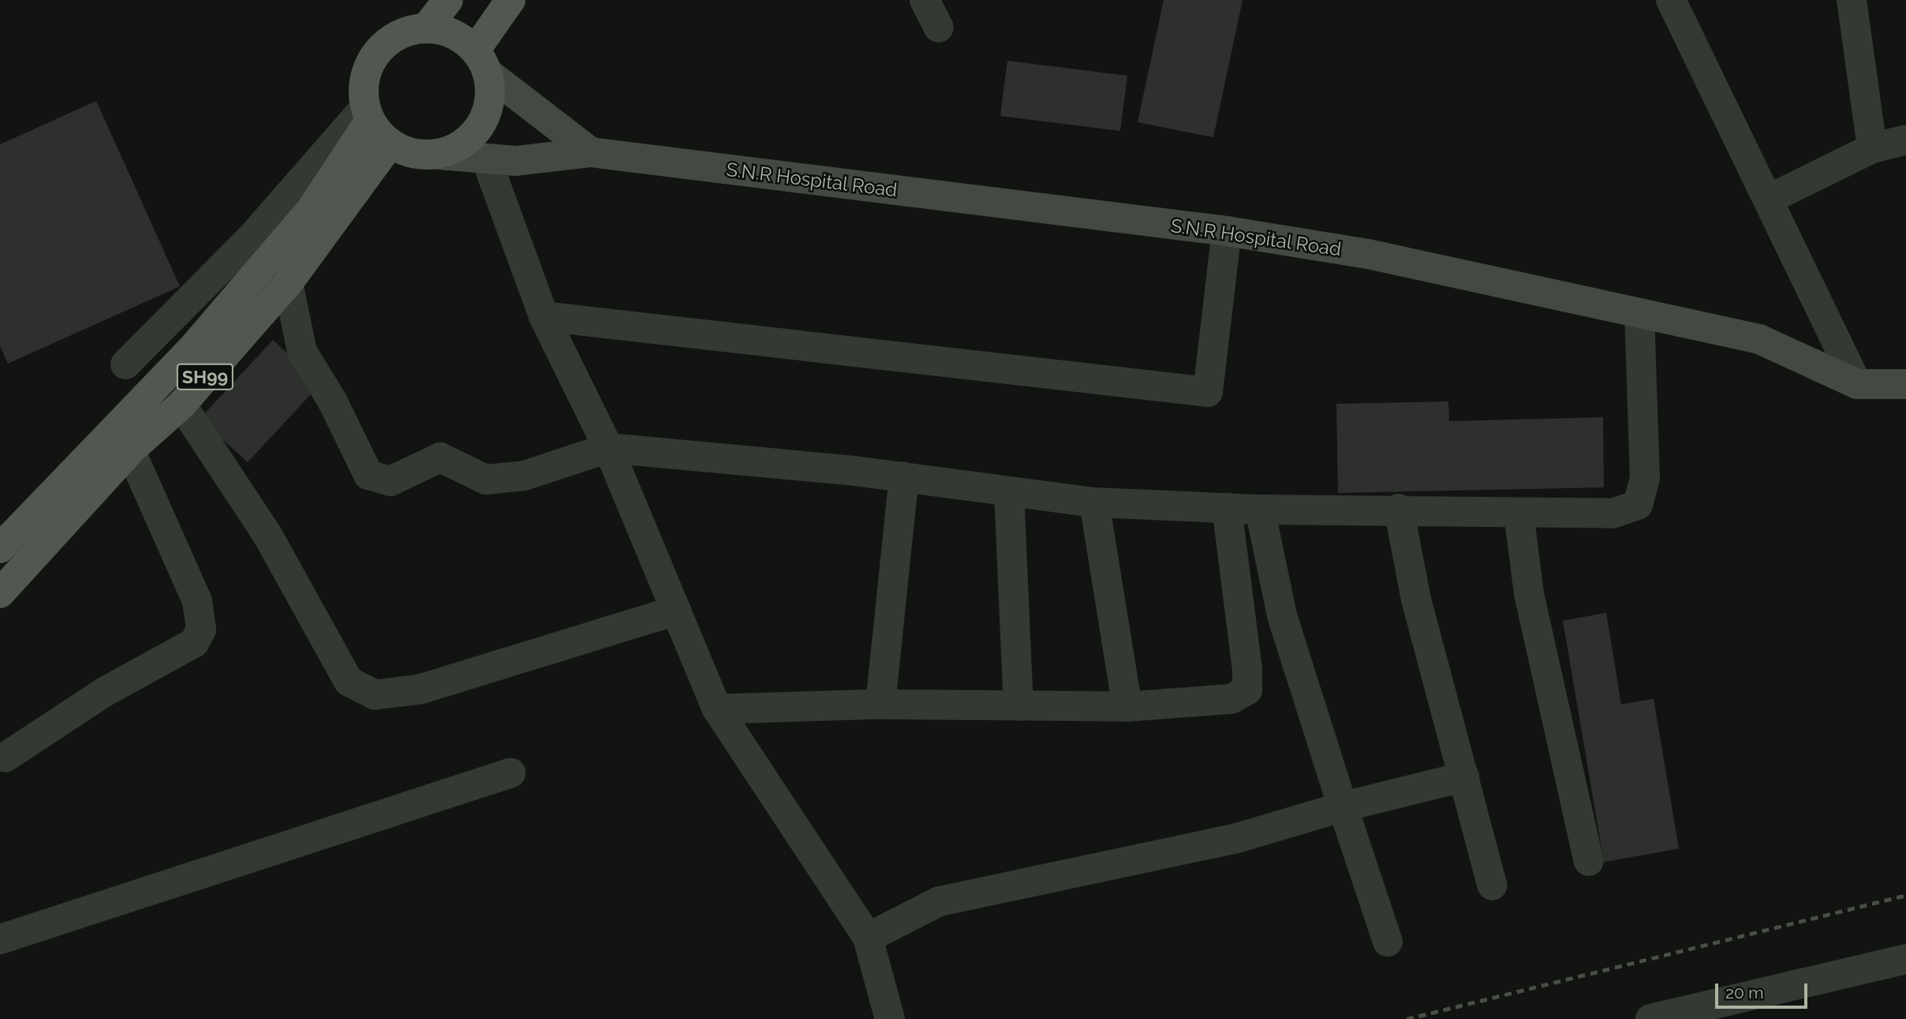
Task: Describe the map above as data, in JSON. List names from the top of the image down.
{
  "streets": {
    "main road": ["S.N.R Hospital Road", "SH99"]
  },
  "crossings": [
    ["S.N.R Hospital Road", "SH99"]
  ],
  "scale_bar": "20 m"
}
